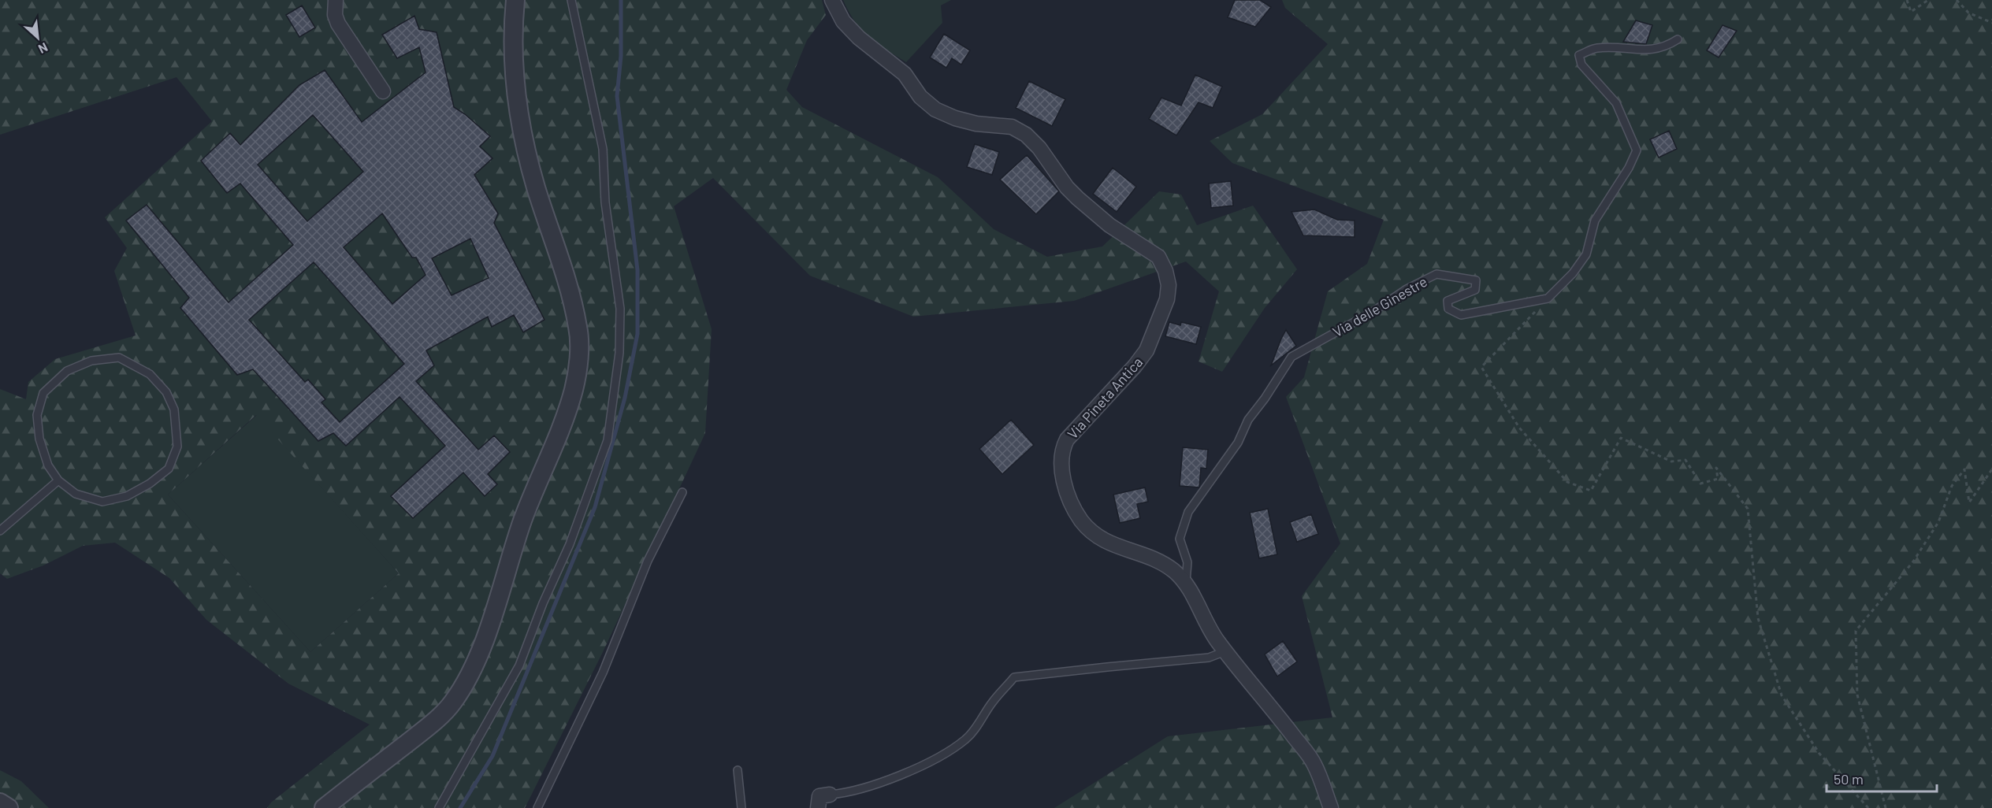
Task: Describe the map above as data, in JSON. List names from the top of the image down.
{
  "streets": {
    "street": ["Via Pineta Antica"],
    "lane": ["Via delle Ginestre"]
  },
  "crossings": [
    ["Via delle Ginestre", "Via Pineta Antica"]
  ],
  "scale_bar": "50 m",
  "north": "bottom right"
}
